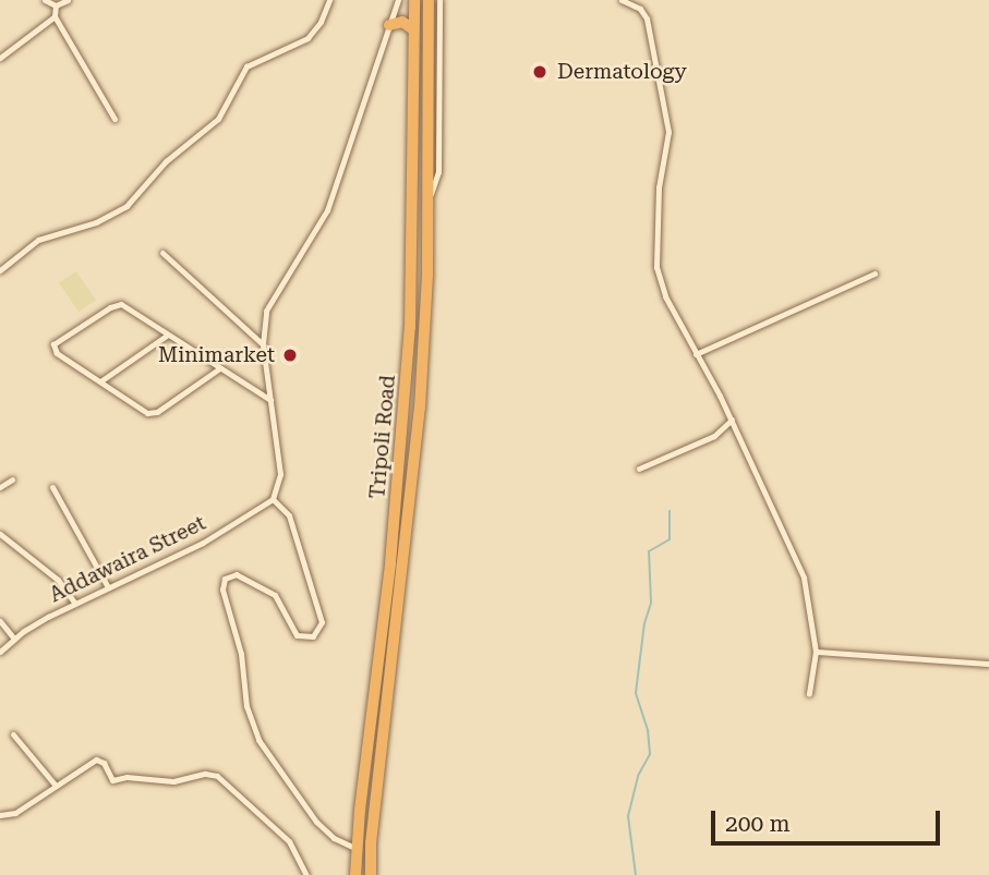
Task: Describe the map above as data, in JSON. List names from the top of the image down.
{
  "streets": {
    "highway": ["Tripoli Road"],
    "street": ["Addawaira Street"]
  },
  "places": ["Dermatology", "Minimarket"],
  "scale_bar": "200 m"
}
